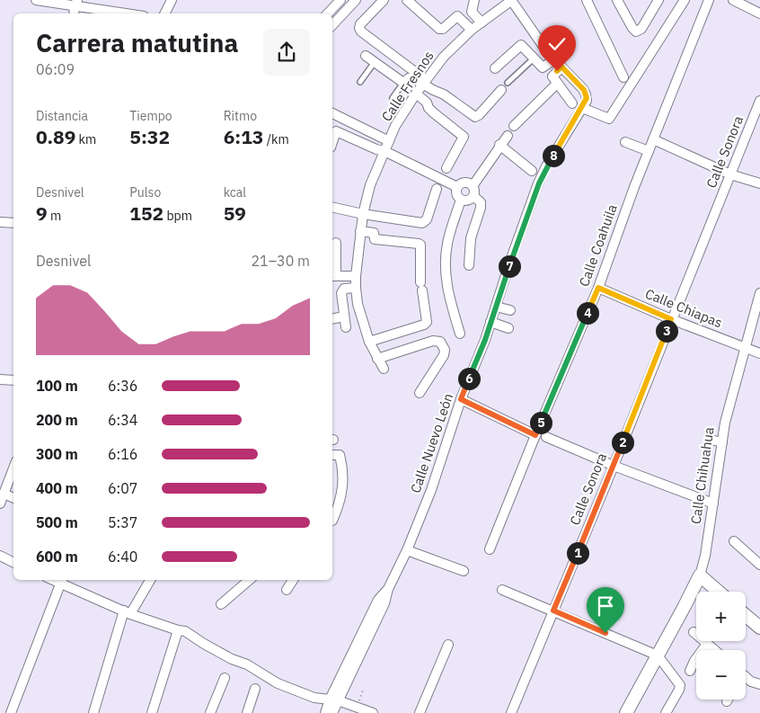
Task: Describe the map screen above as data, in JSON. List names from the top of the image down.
{
  "streets": {
    "street": [
      "Calle Fresnos",
      "Calle Sonora",
      "Calle Coahuila",
      "Calle Chiapas",
      "Calle Nuevo León",
      "Calle Chihuahua"
    ]
  },
  "crossings": [
    ["Calle Sonora", "Calle Chiapas"],
    ["Calle Coahuila", "Calle Chiapas"],
    ["Calle Chiapas", "Calle Chihuahua"]
  ],
  "page": {
    "heading": ["Carrera matutina", "06:09"],
    "stats": [
      ["Distancia", "0.89 km"],
      ["Tiempo", "5:32"],
      ["Ritmo", "6:13 /km"],
      ["Desnivel", "9 m"],
      ["Pulso", "152 bpm"],
      ["kcal", "59"]
    ],
    "pins": [
      "8",
      "7",
      "4",
      "3",
      "6",
      "5",
      "2",
      "1"
    ],
    "chart": ["Desnivel", "21–30 m"],
    "list": [
      {
        "name": "100 m",
        "note": "6:36"
      },
      {
        "name": "200 m",
        "note": "6:34"
      },
      {
        "name": "300 m",
        "note": "6:16"
      },
      {
        "name": "400 m",
        "note": "6:07"
      },
      {
        "name": "500 m",
        "note": "5:37"
      },
      {
        "name": "600 m",
        "note": "6:40"
      }
    ],
    "map_buttons": ["+", "−"]
  }
}
